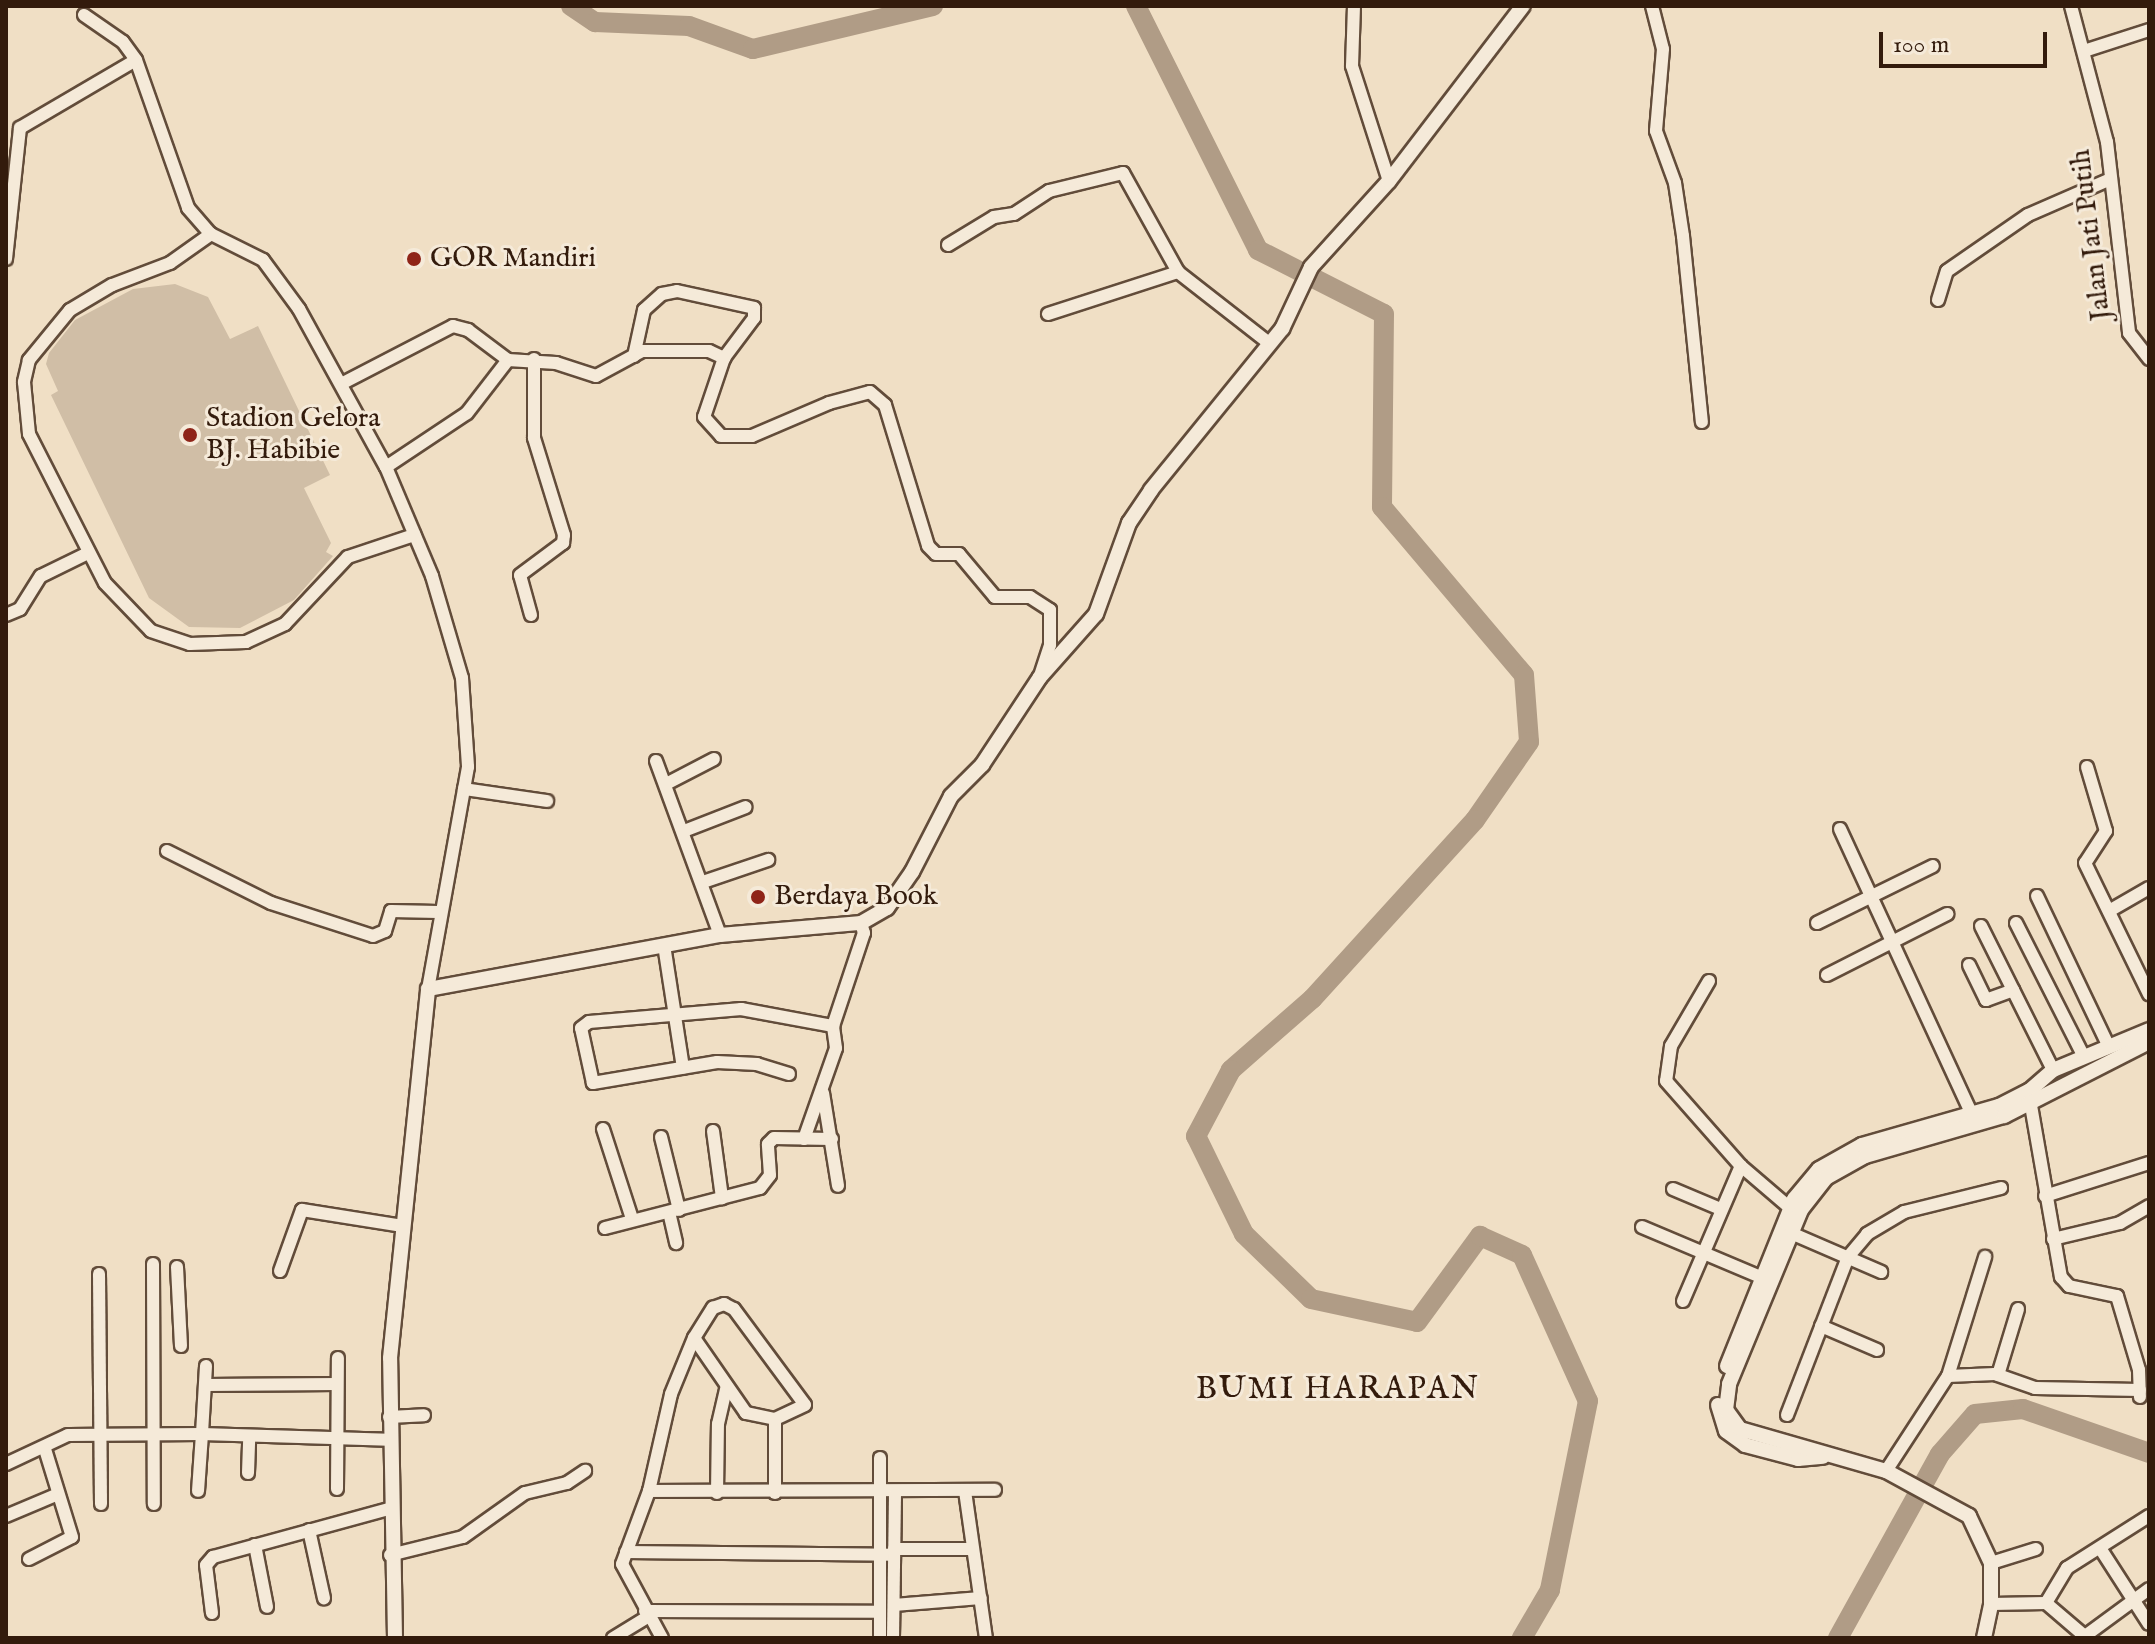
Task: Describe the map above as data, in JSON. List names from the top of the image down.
{
  "streets": {
    "street": ["Jalan Jati Putih"]
  },
  "districts": ["BUMI HARAPAN"],
  "places": ["GOR Mandiri", "Stadion Gelora BJ. Habibie", "Berdaya Book"],
  "scale_bar": "100 m"
}
